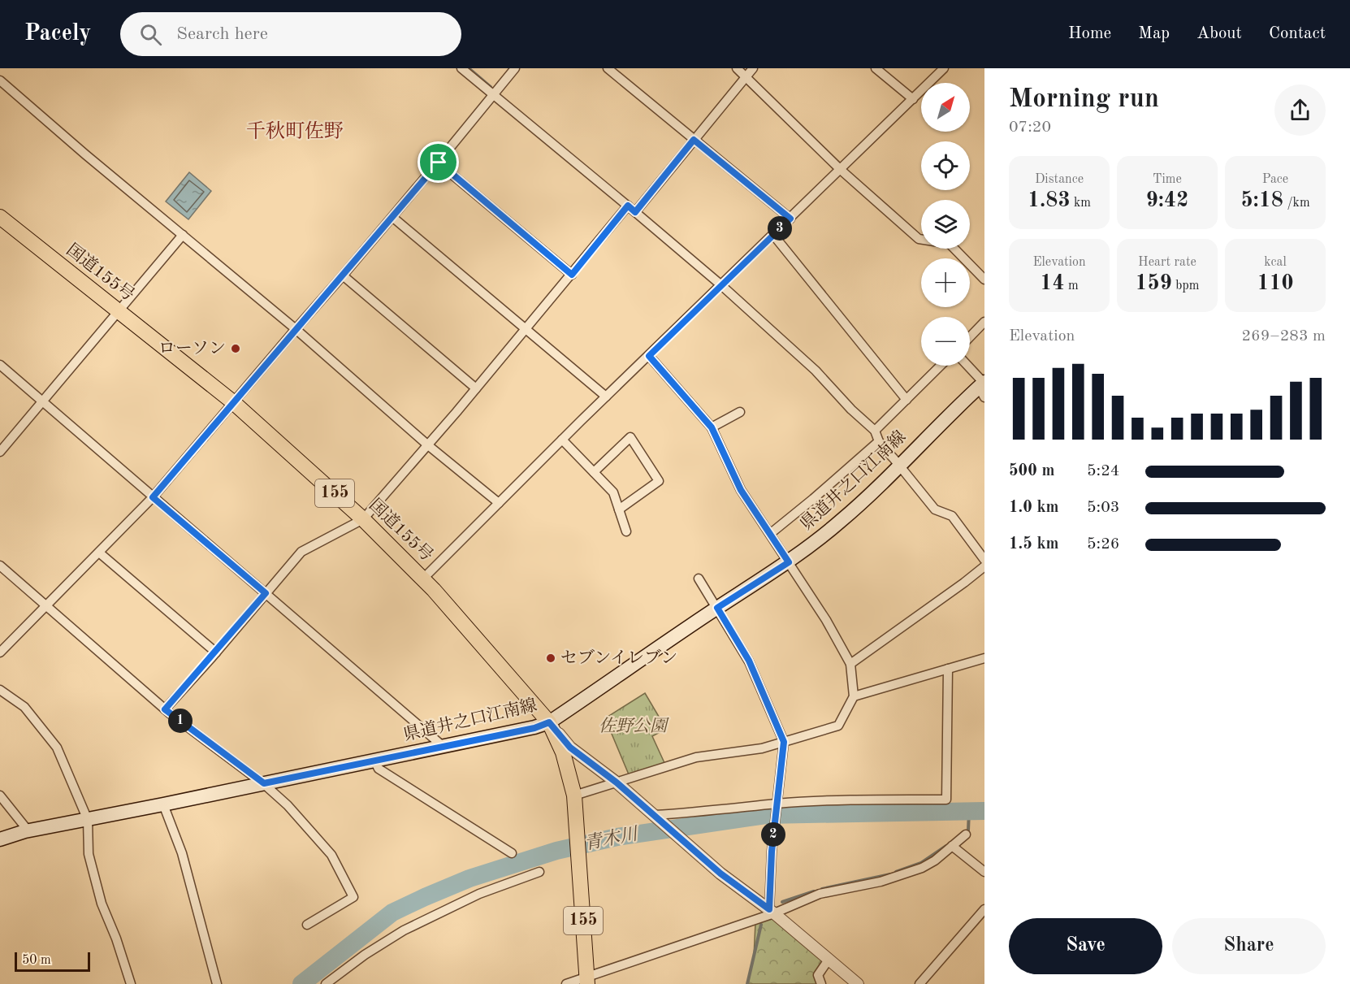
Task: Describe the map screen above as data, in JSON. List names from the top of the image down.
{
  "streets": {
    "highway": ["国道155号", "155"],
    "main road": ["県道井之口江南線"]
  },
  "crossings": [
    ["国道155号", "県道井之口江南線"]
  ],
  "districts": ["千秋町佐野"],
  "water": ["青木川"],
  "parks": ["佐野公園"],
  "places": ["ローソン", "セブンイレブン"],
  "scale_bar": "50 m",
  "north": "top right",
  "page": {
    "header": "Pacely",
    "search": "Search here",
    "nav": [
      "Home",
      "Map",
      "About",
      "Contact"
    ],
    "heading": ["Morning run", "07:20"],
    "map_buttons": ["+", "−"],
    "stats": [
      ["Distance", "1.83 km"],
      ["Time", "9:42"],
      ["Pace", "5:18 /km"],
      ["Elevation", "14 m"],
      ["Heart rate", "159 bpm"],
      ["kcal", "110"]
    ],
    "pins": ["3", "1", "2"],
    "chart": ["Elevation", "269–283 m"],
    "list": [
      {
        "name": "500 m",
        "note": "5:24"
      },
      {
        "name": "1.0 km",
        "note": "5:03"
      },
      {
        "name": "1.5 km",
        "note": "5:26"
      }
    ],
    "buttons": ["Save", "Share"],
    "scale": "50 m"
  }
}
